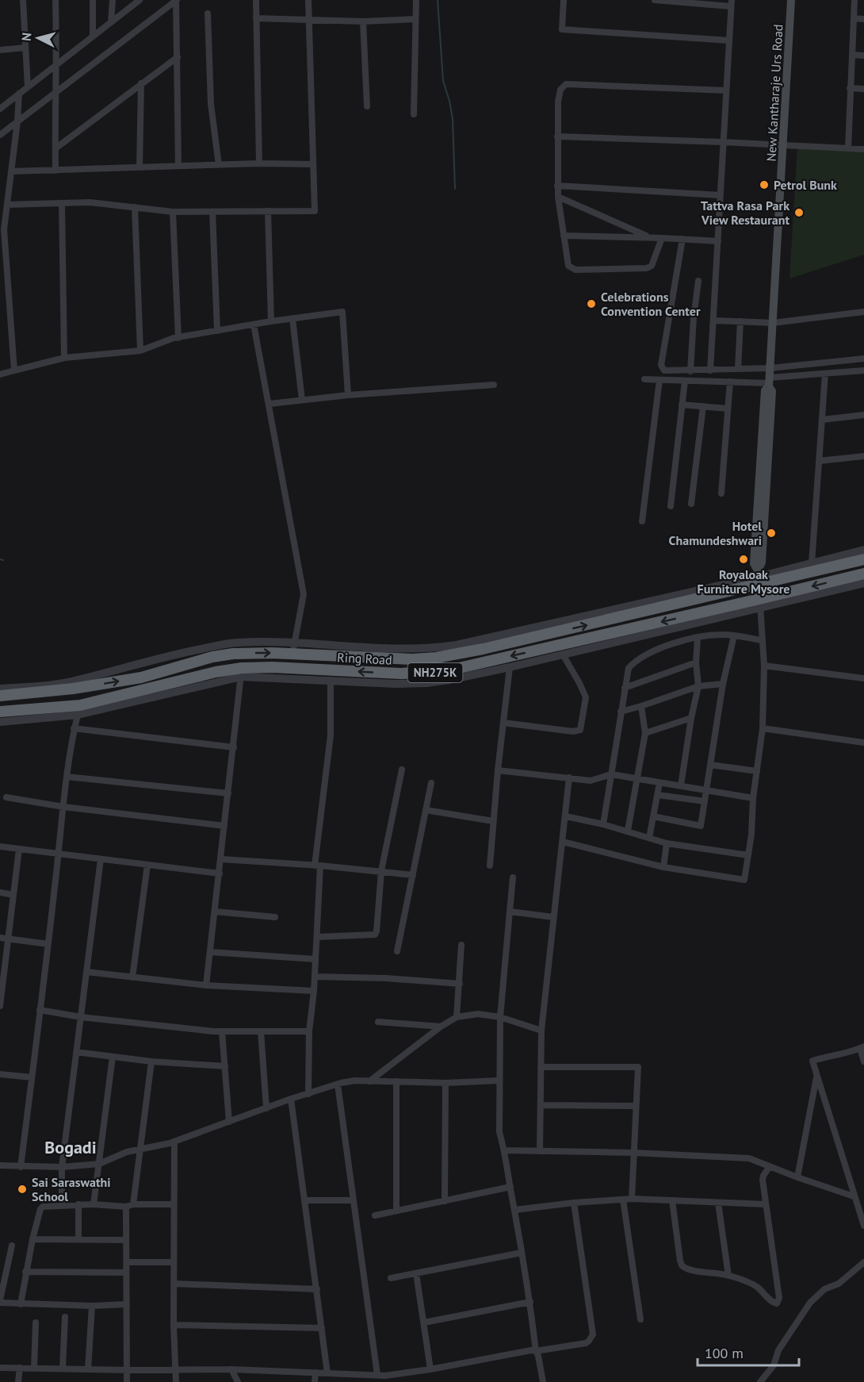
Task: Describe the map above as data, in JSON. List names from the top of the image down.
{
  "streets": {
    "highway": ["Ring Road", "NH275K"],
    "main road": ["New Kantharaje Urs Road"]
  },
  "crossings": [
    ["New Kantharaje Urs Road", "Ring Road"]
  ],
  "districts": ["Bogadi"],
  "places": [
    "Petrol Bunk",
    "Tattva Rasa Park View Restaurant",
    "Celebrations Convention Center",
    "Hotel Chamundeshwari",
    "Royaloak Furniture Mysore",
    "Sai Saraswathi School"
  ],
  "scale_bar": "100 m",
  "north": "left"
}
